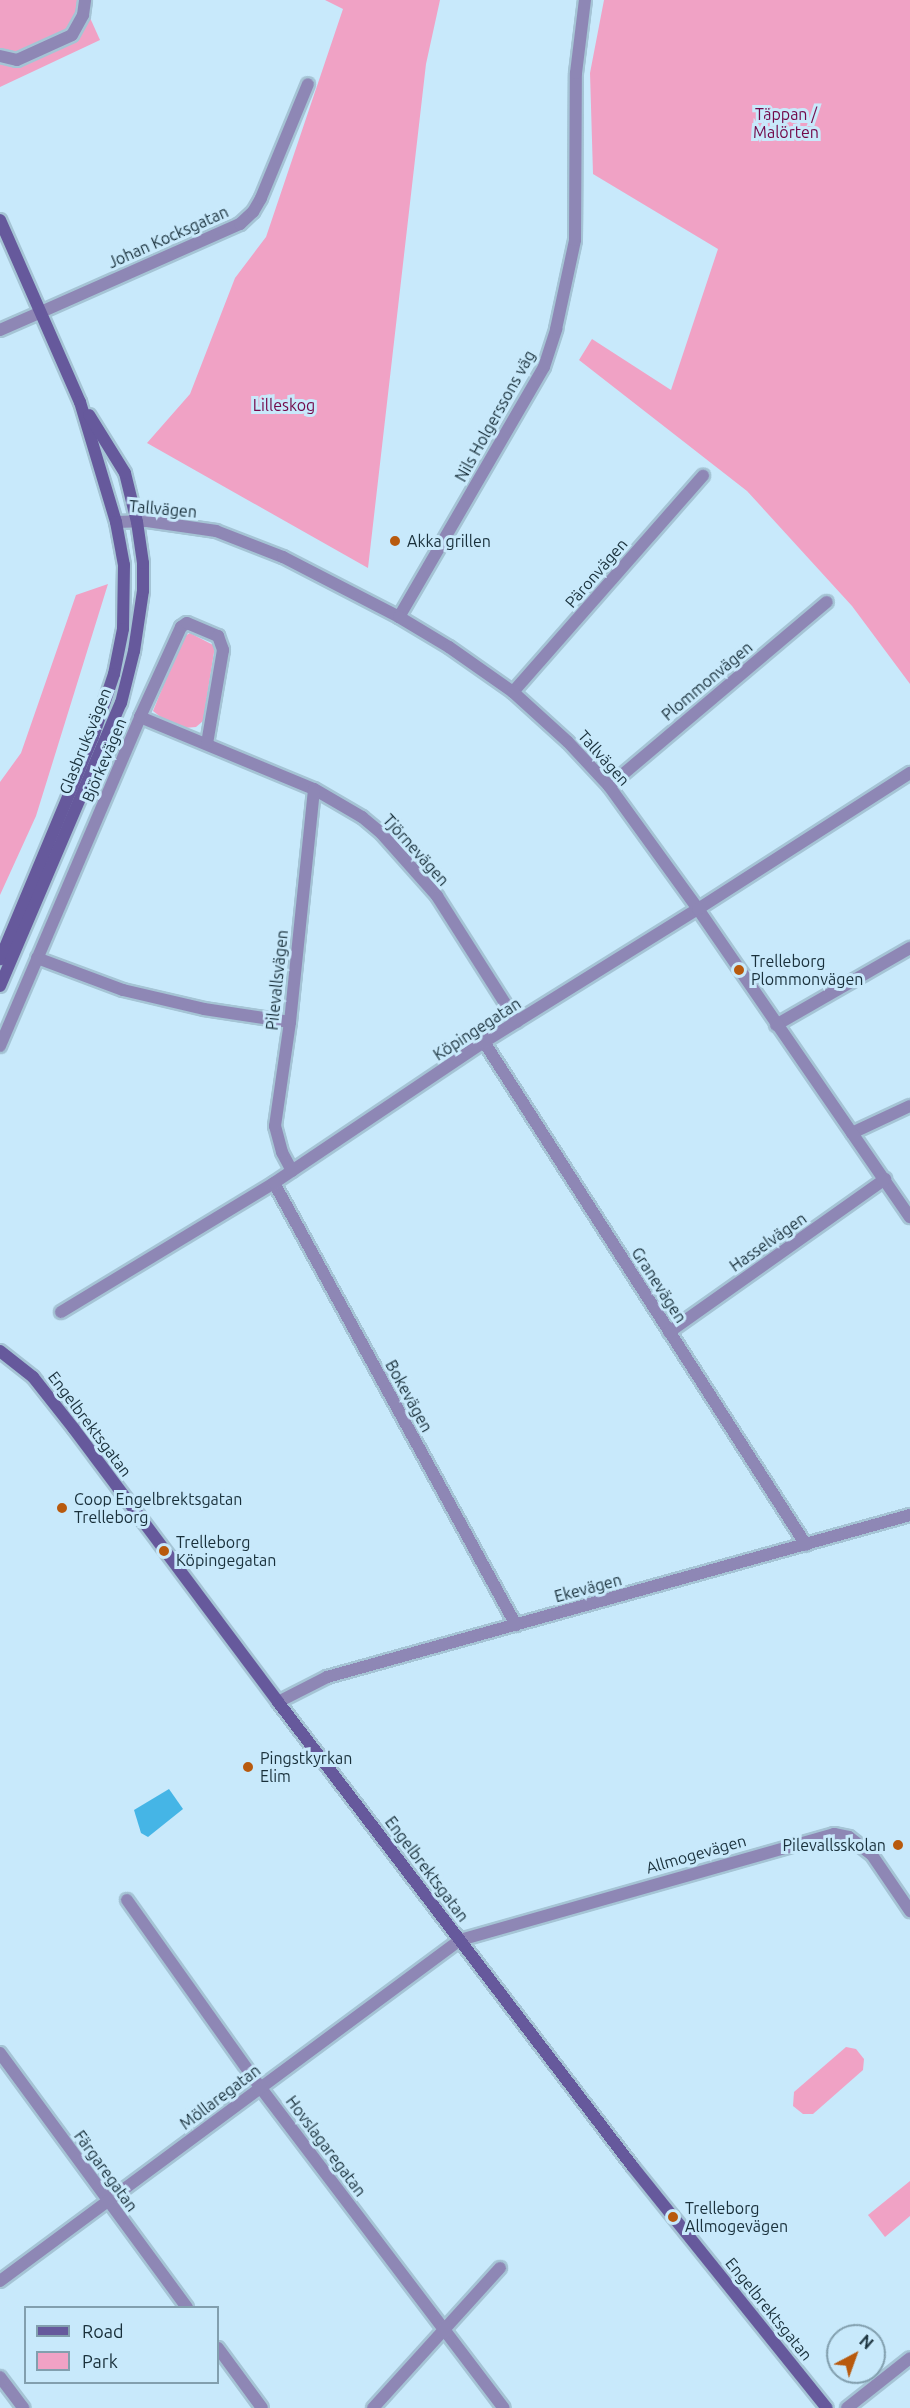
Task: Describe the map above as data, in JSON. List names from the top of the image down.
{
  "streets": {
    "main road": ["Glasbruksvägen", "Engelbrektsgatan"],
    "street": [
      "Johan Kocksgatan",
      "Nils Holgerssons väg",
      "Tallvägen",
      "Päronvägen",
      "Plommonvägen",
      "Björkevägen",
      "Tjörnevägen",
      "Pilevallsvägen",
      "Köpingegatan",
      "Hasselvägen",
      "Granevägen",
      "Bokevägen",
      "Ekevägen",
      "Allmogevägen",
      "Möllaregatan",
      "Hovslagaregatan",
      "Färgaregatan"
    ]
  },
  "crossings": [
    ["Johan Kocksgatan", "Glasbruksvägen"],
    ["Nils Holgerssons väg", "Tallvägen"],
    ["Tallvägen", "Päronvägen"],
    ["Tallvägen", "Plommonvägen"],
    ["Tallvägen", "Glasbruksvägen"],
    ["Tallvägen", "Köpingegatan"],
    ["Tallvägen", "Hasselvägen"],
    ["Björkevägen", "Tjörnevägen"],
    ["Tjörnevägen", "Pilevallsvägen"],
    ["Tjörnevägen", "Köpingegatan"],
    ["Pilevallsvägen", "Köpingegatan"],
    ["Köpingegatan", "Granevägen"],
    ["Köpingegatan", "Bokevägen"],
    ["Hasselvägen", "Granevägen"],
    ["Granevägen", "Ekevägen"],
    ["Bokevägen", "Ekevägen"],
    ["Engelbrektsgatan", "Ekevägen"],
    ["Engelbrektsgatan", "Allmogevägen"],
    ["Engelbrektsgatan", "Möllaregatan"],
    ["Allmogevägen", "Möllaregatan"],
    ["Möllaregatan", "Hovslagaregatan"],
    ["Möllaregatan", "Färgaregatan"]
  ],
  "parks": ["Täppan / Malörten", "Lilleskog"],
  "places": [
    "Akka grillen",
    "Trelleborg Plommonvägen",
    "Coop Engelbrektsgatan Trelleborg",
    "Trelleborg Köpingegatan",
    "Pingstkyrkan Elim",
    "Pilevallsskolan",
    "Trelleborg Allmogevägen"
  ],
  "legend": ["Road", "Park"],
  "north": "top right"
}
